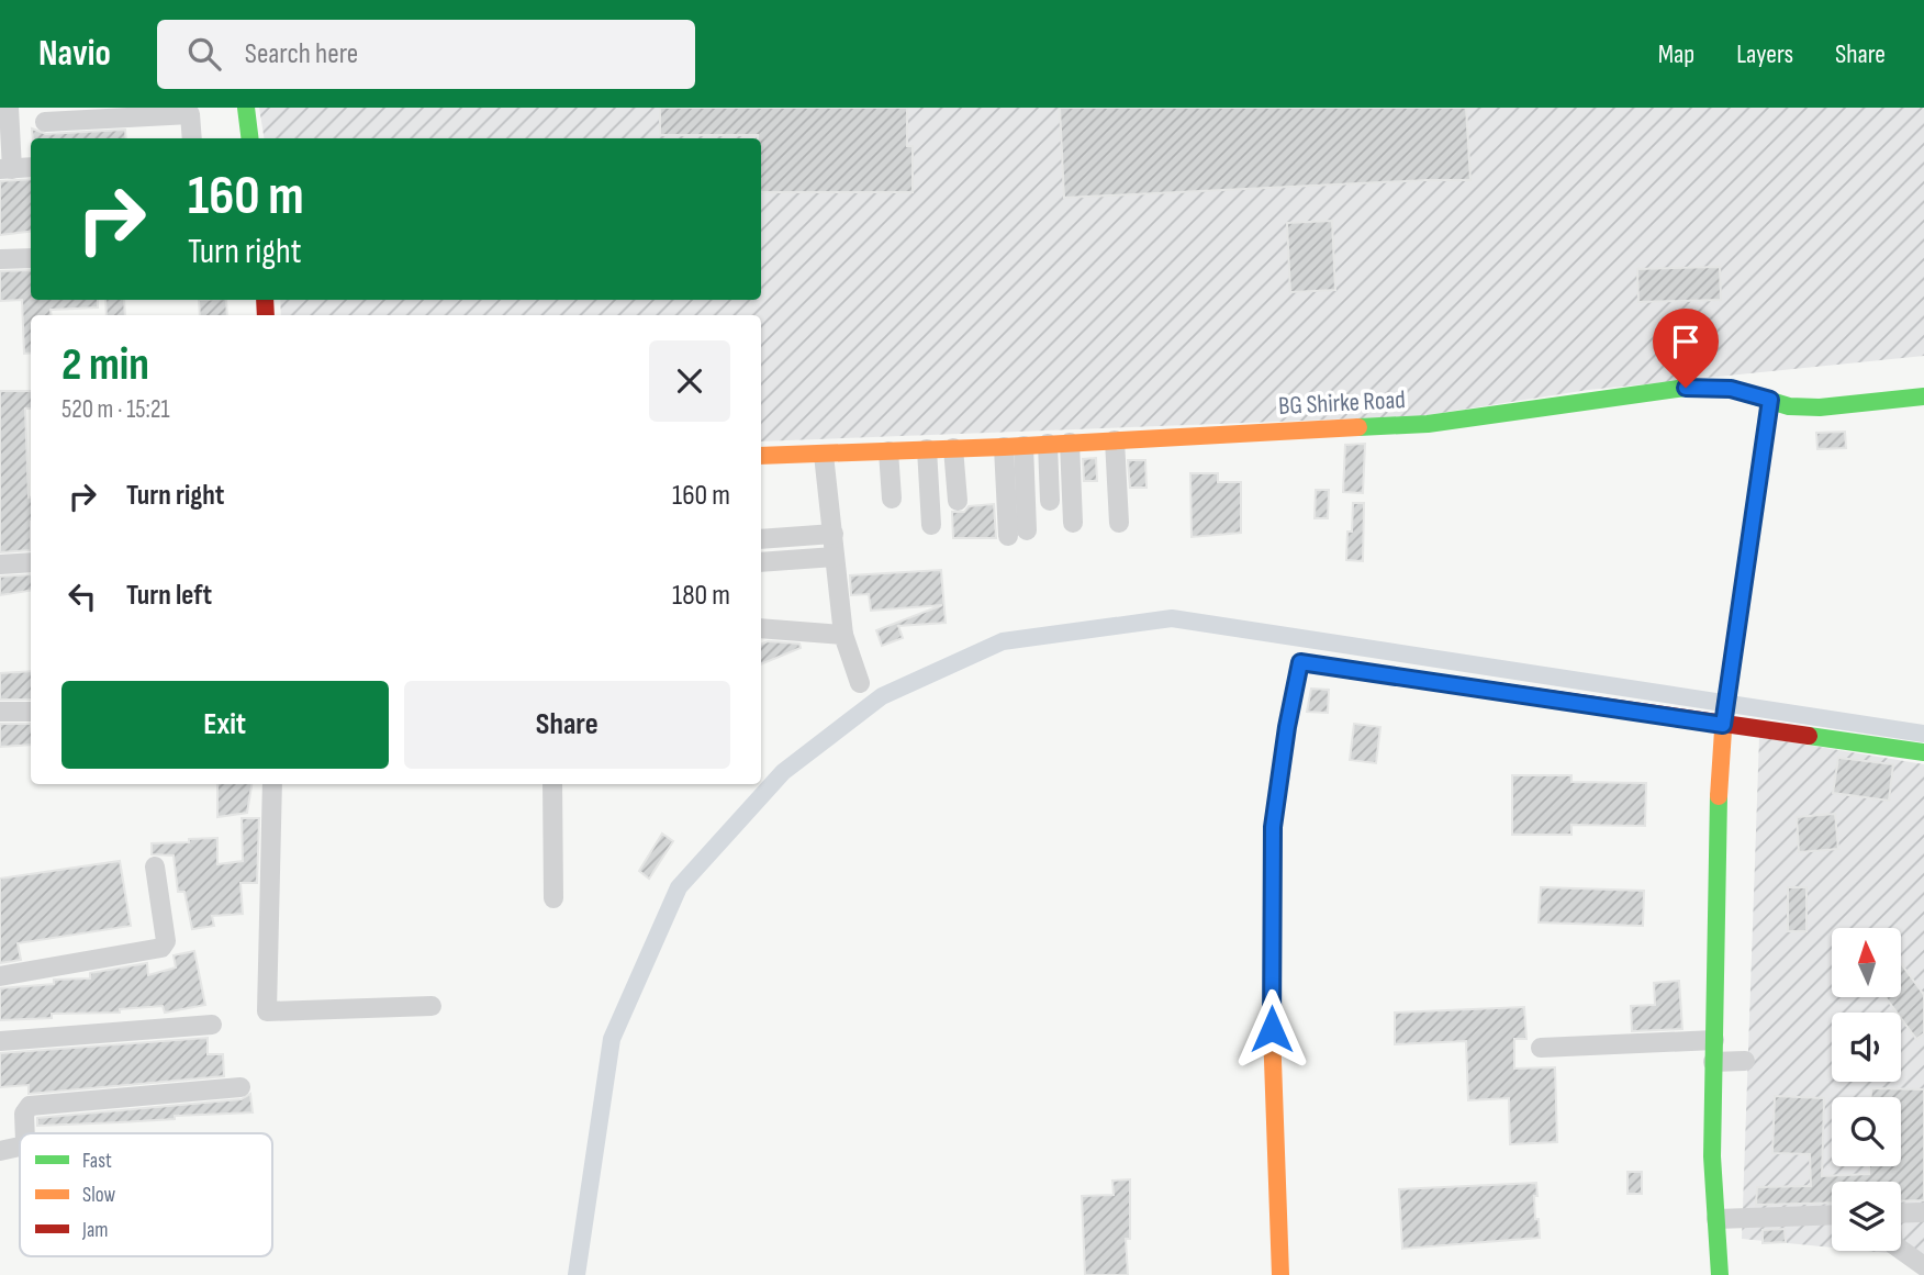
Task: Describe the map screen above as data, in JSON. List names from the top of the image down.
{
  "streets": {
    "street": ["BG Shirke Road"]
  },
  "legend": ["Fast", "Slow", "Jam"],
  "north": "top",
  "page": {
    "header": "Navio",
    "search": "Search here",
    "nav": ["Map", "Layers", "Share"],
    "turn": ["160 m", "Turn right"],
    "heading": ["2 min", "520 m · 15:21"],
    "list": [
      {
        "name": "Turn right",
        "value": "160 m"
      },
      {
        "name": "Turn left",
        "value": "180 m"
      }
    ],
    "buttons": ["Exit", "Share"]
  }
}
